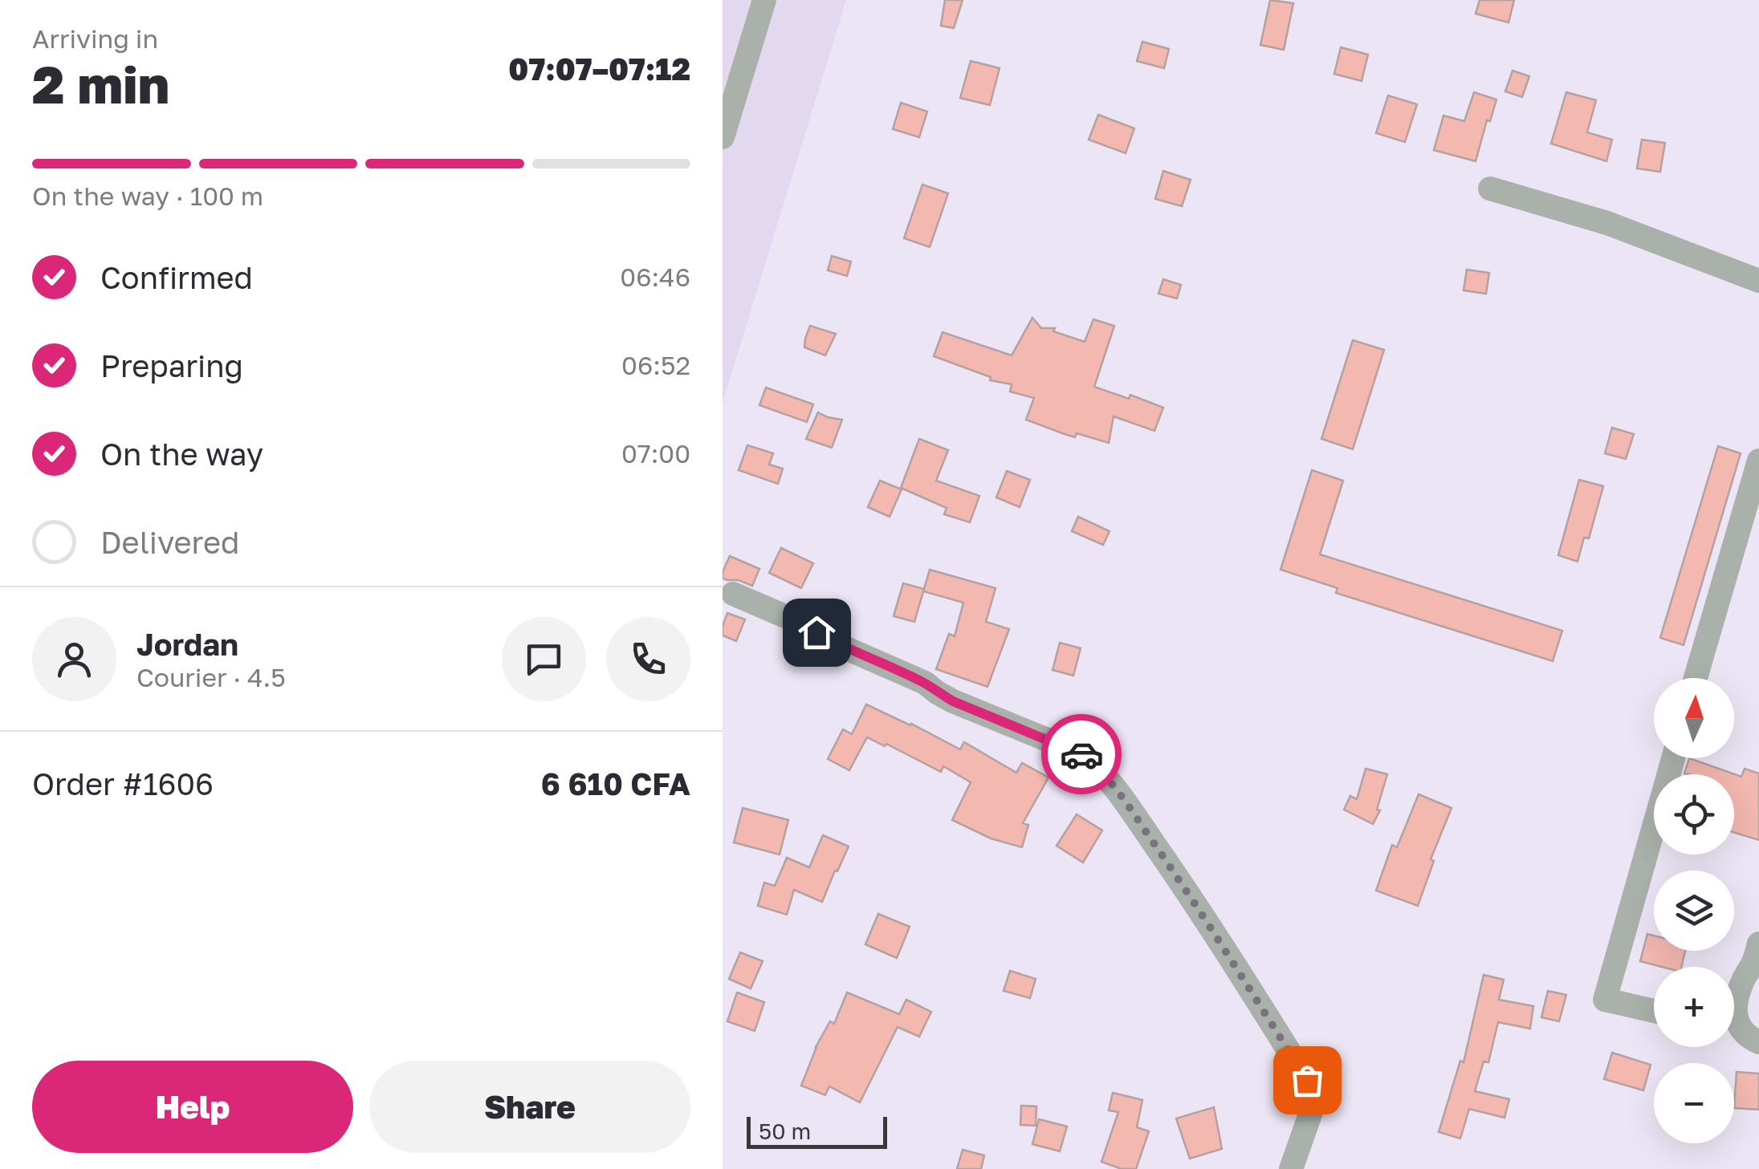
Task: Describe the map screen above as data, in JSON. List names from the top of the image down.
{
  "scale_bar": "50 m",
  "north": "top",
  "page": {
    "heading": ["2 min", "Arriving in", "07:07–07:12"],
    "panel": [
      "Jordan",
      "Courier · 4.5",
      "Order #1606",
      "6 610 CFA"
    ],
    "bar": "On the way · 100 m",
    "list": [
      ["Confirmed", "06:46"],
      ["Preparing", "06:52"],
      ["On the way", "07:00"],
      "Delivered"
    ],
    "map_buttons": ["+", "−"],
    "buttons": ["Help", "Share"],
    "scale": "50 m"
  }
}
